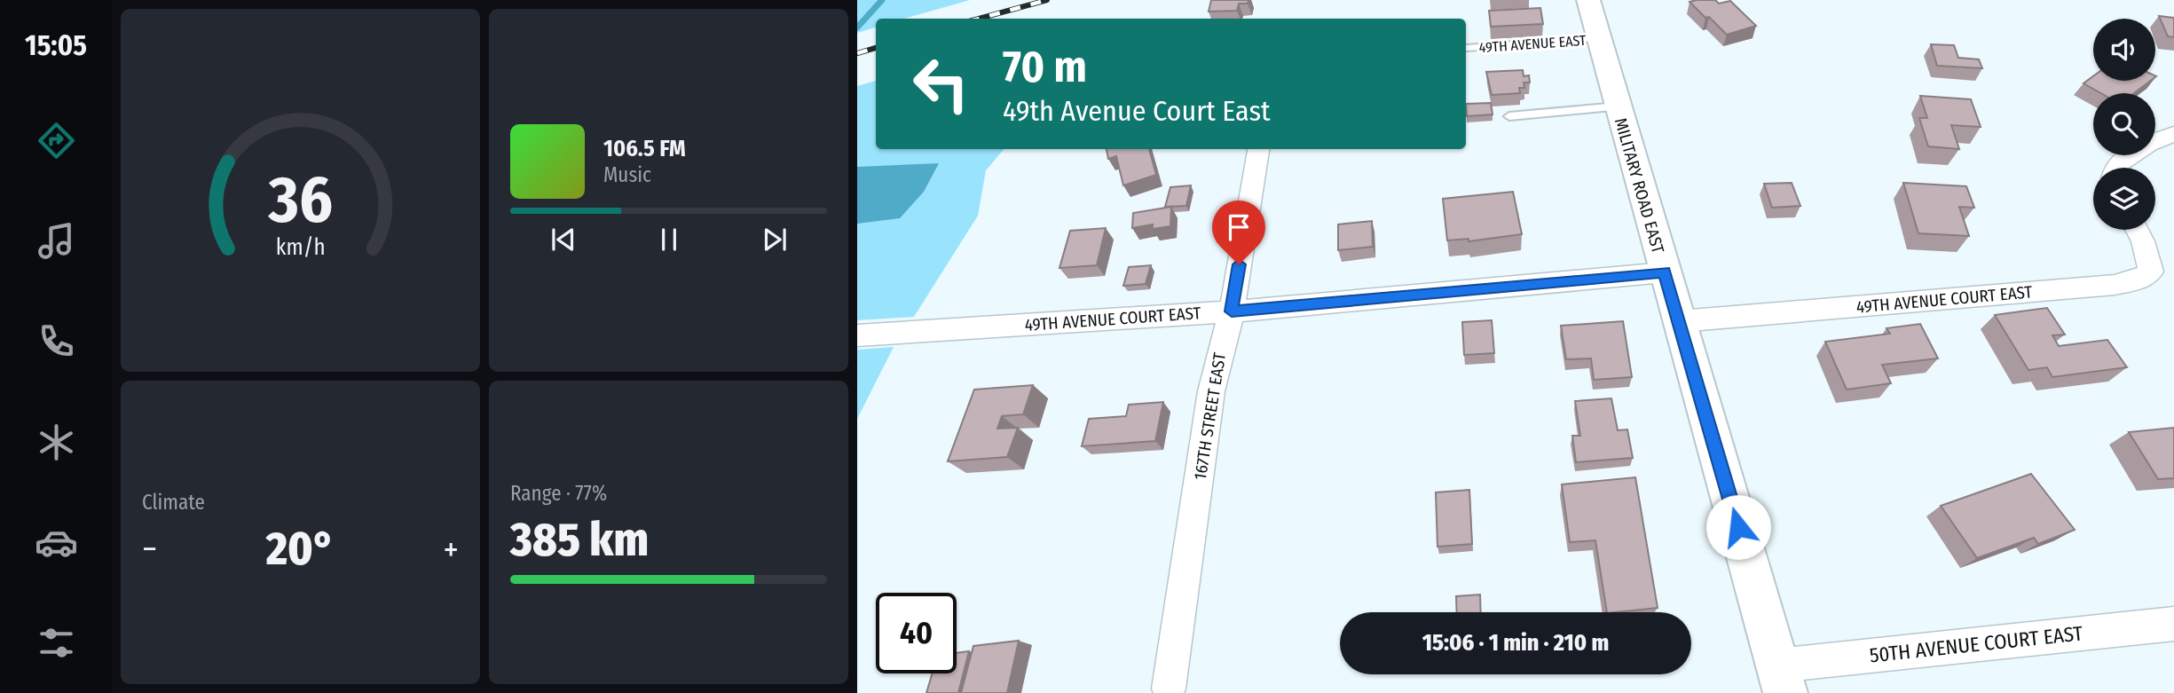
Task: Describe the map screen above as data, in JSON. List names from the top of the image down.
{
  "streets": {
    "street": [
      "MILITARY ROAD EAST",
      "49TH AVENUE COURT EAST",
      "167TH STREET EAST",
      "50TH AVENUE COURT EAST"
    ],
    "lane": ["49TH AVENUE EAST"]
  },
  "crossings": [
    ["49TH AVENUE EAST", "MILITARY ROAD EAST"],
    ["MILITARY ROAD EAST", "49TH AVENUE COURT EAST"],
    ["MILITARY ROAD EAST", "50TH AVENUE COURT EAST"],
    ["49TH AVENUE COURT EAST", "167TH STREET EAST"]
  ],
  "page": {
    "tabs": "15:05",
    "turn": ["70 m", "49th Avenue Court East"],
    "song": ["106.5 FM", "Music"],
    "tile": [
      "Climate",
      ["Range · 77%", "385 km"]
    ],
    "heat": ["−", "20°", "+"],
    "limit": "40",
    "trip": "15:06 · 1 min · 210 m",
    "gauge": ["36", "km/h"]
  }
}
